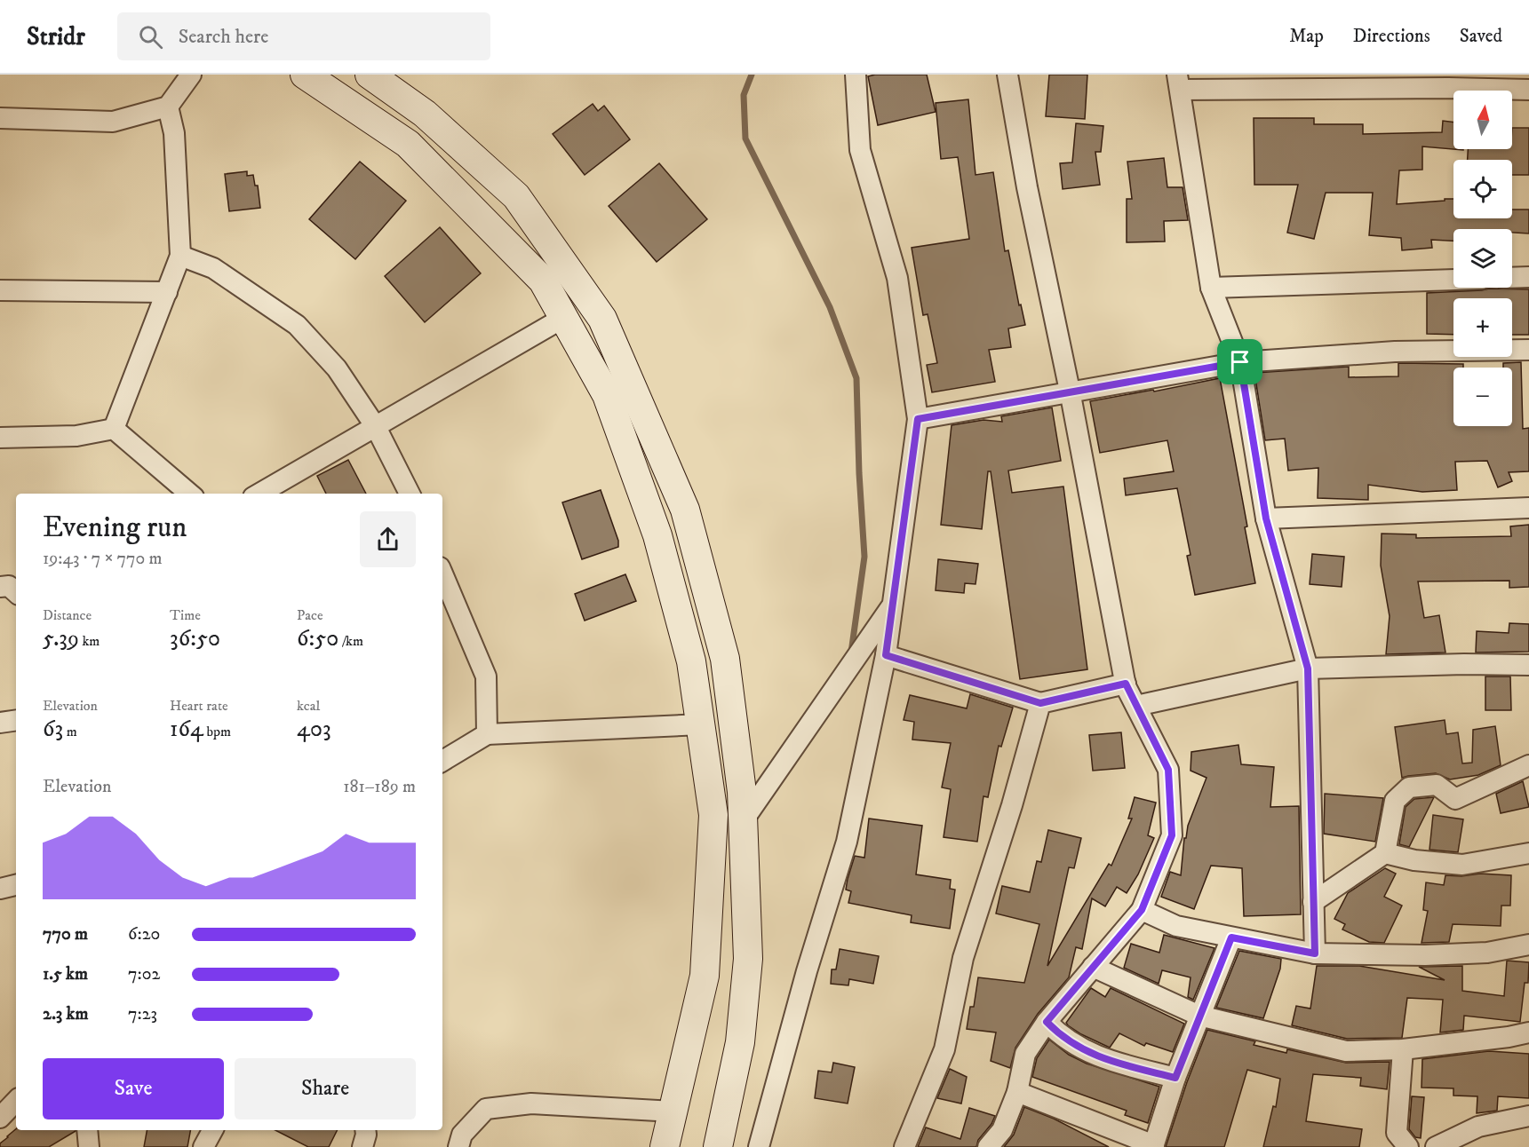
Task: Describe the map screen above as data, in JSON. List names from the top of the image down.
{
  "north": "top",
  "page": {
    "header": "Stridr",
    "search": "Search here",
    "nav": ["Map", "Directions", "Saved"],
    "map_buttons": ["+", "−"],
    "heading": ["Evening run", "19:43 · 7 × 770 m"],
    "stats": [
      ["Distance", "5.39 km"],
      ["Time", "36:50"],
      ["Pace", "6:50 /km"],
      ["Elevation", "63 m"],
      ["Heart rate", "164 bpm"],
      ["kcal", "403"]
    ],
    "chart": ["Elevation", "181–189 m"],
    "list": [
      {
        "name": "770 m",
        "note": "6:20"
      },
      {
        "name": "1.5 km",
        "note": "7:02"
      },
      {
        "name": "2.3 km",
        "note": "7:23"
      }
    ],
    "buttons": ["Save", "Share"]
  }
}
